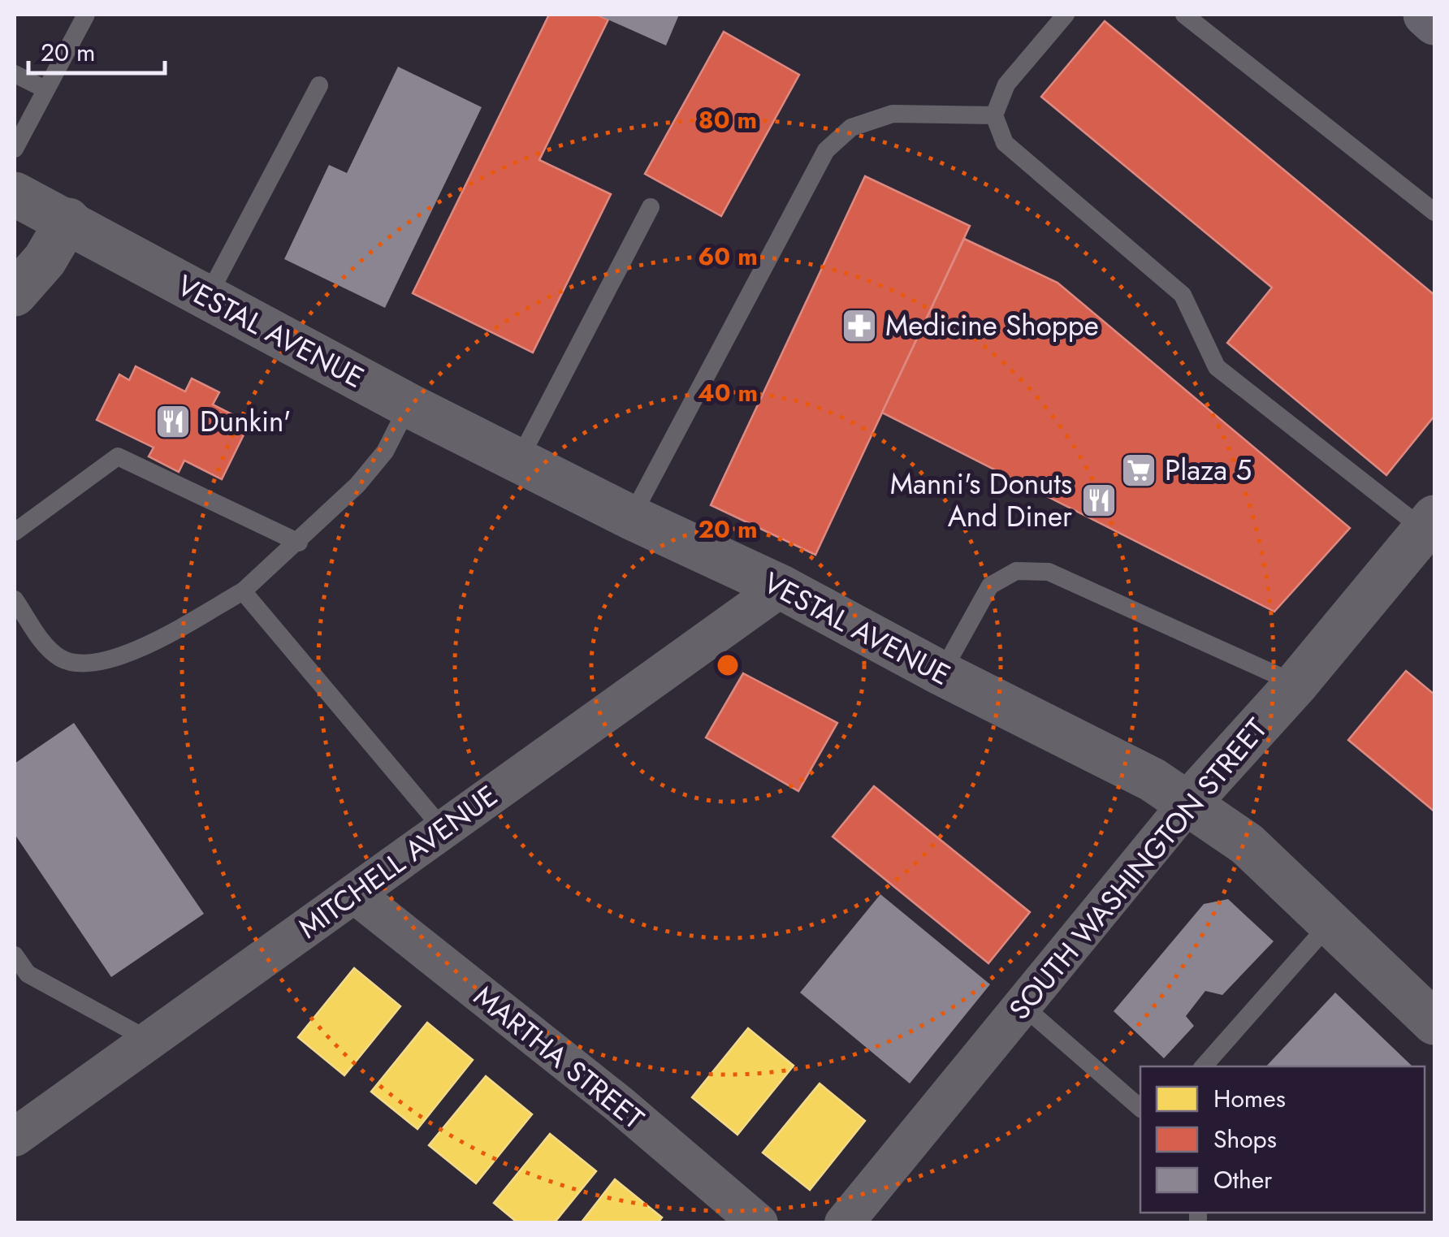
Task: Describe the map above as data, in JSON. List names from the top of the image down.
{
  "streets": {
    "street": [
      "VESTAL AVENUE",
      "MITCHELL AVENUE",
      "SOUTH WASHINGTON STREET",
      "MARTHA STREET"
    ]
  },
  "crossings": [
    ["VESTAL AVENUE", "MITCHELL AVENUE"],
    ["VESTAL AVENUE", "SOUTH WASHINGTON STREET"],
    ["MITCHELL AVENUE", "MARTHA STREET"]
  ],
  "places": {
    "pharmacy": ["Medicine Shoppe"],
    "restaurant": ["Dunkin'", "Manni's Donuts And Diner"],
    "supermarket": ["Plaza 5"]
  },
  "legend": ["Homes", "Shops", "Other"],
  "scale_bar": "20 m",
  "rings": [
    "80 m",
    "60 m",
    "40 m",
    "20 m"
  ]
}
